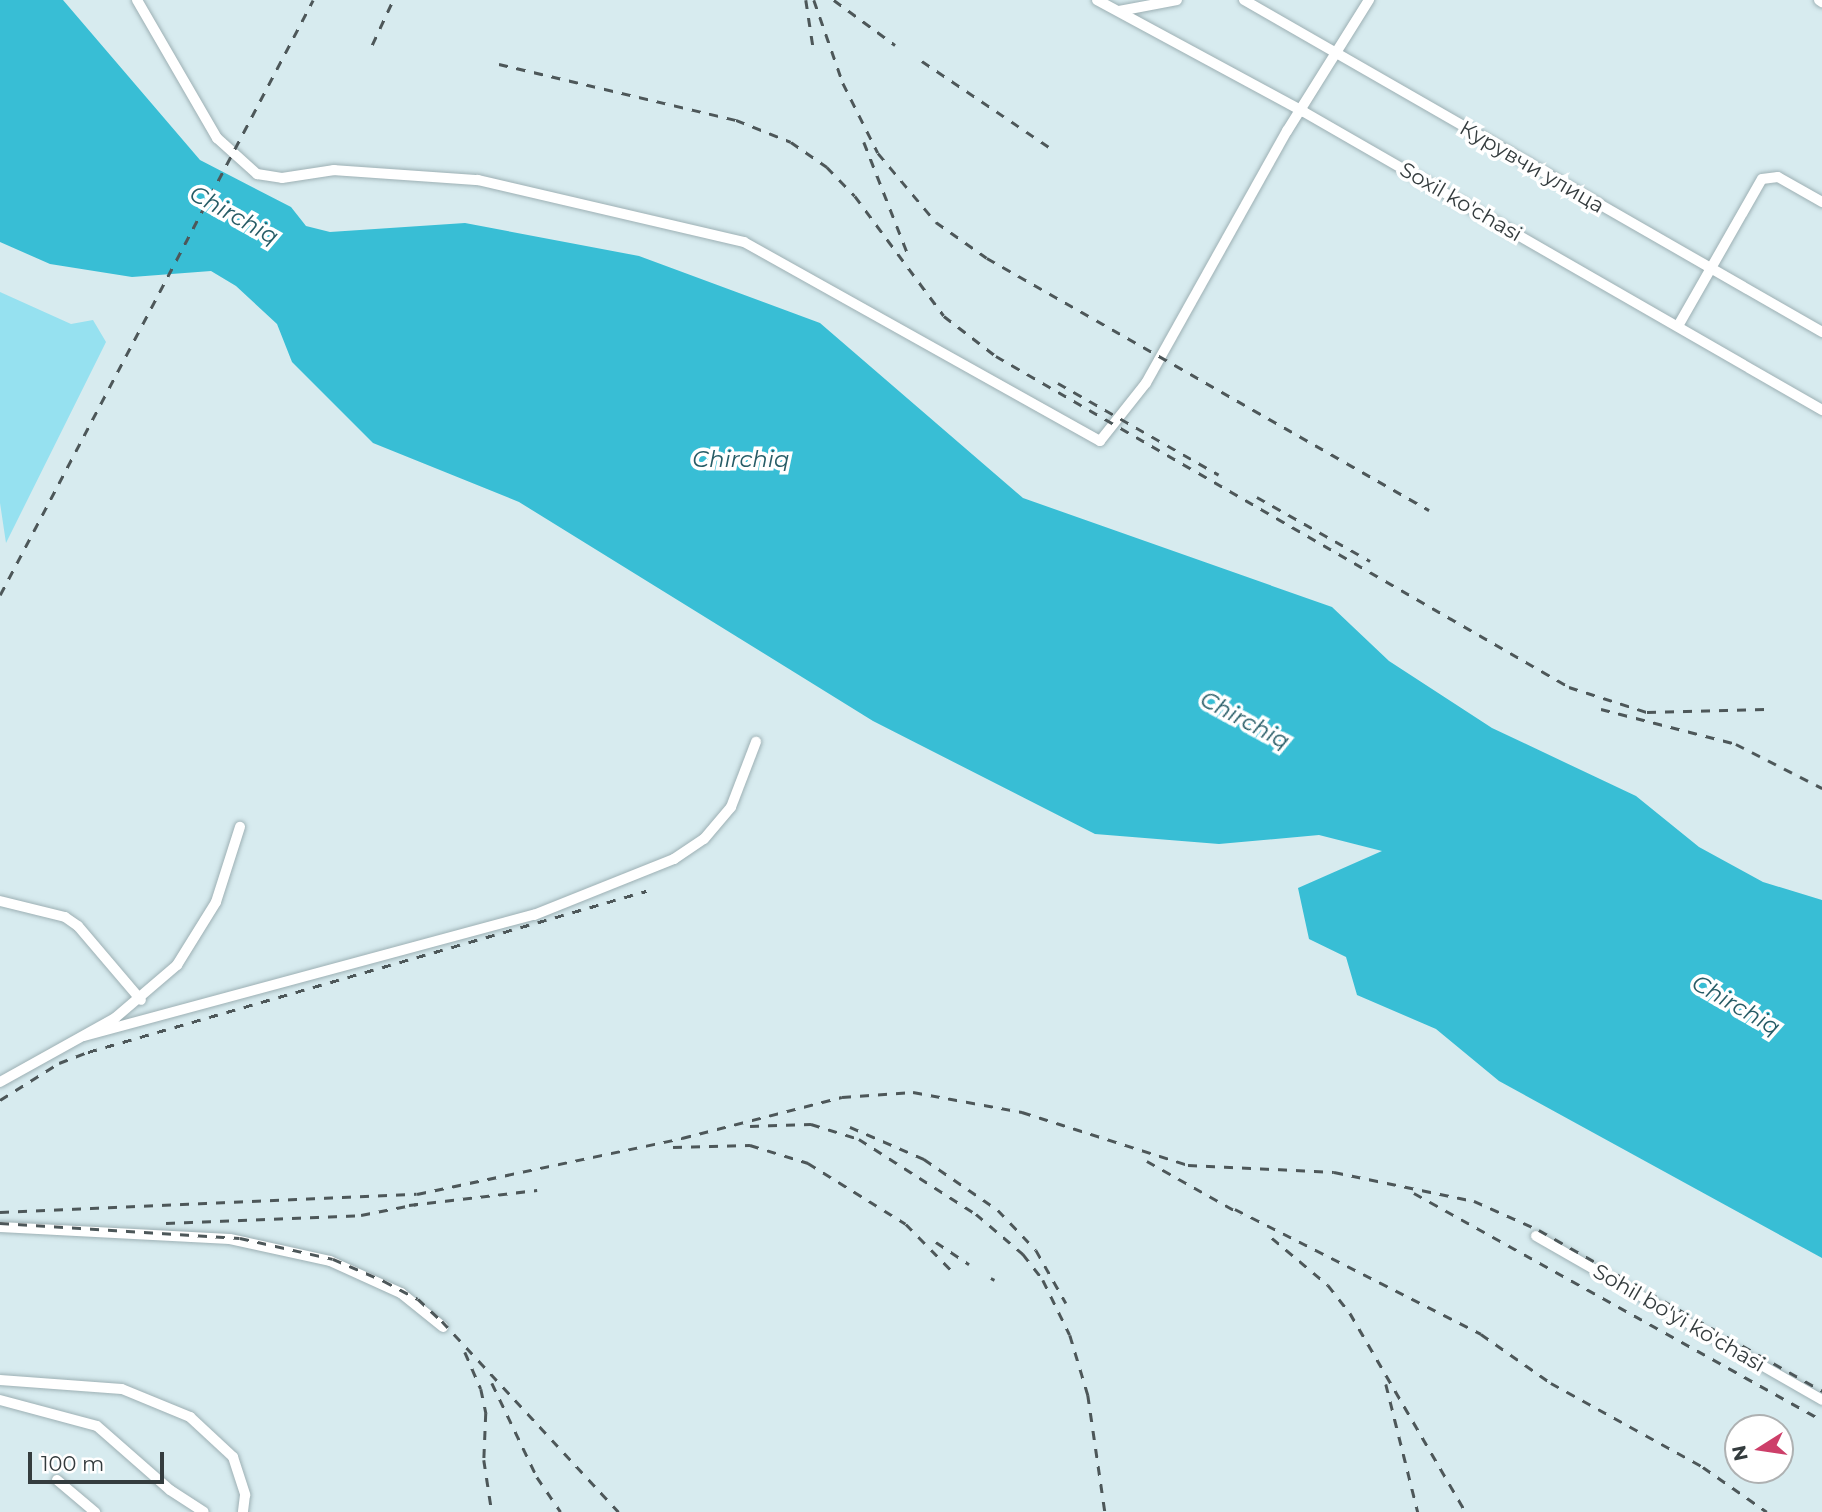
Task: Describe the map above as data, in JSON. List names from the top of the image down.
{
  "streets": {
    "street": ["Курувчи улица", "Soxil ko'chasi", "Sohil bo'yi ko'chasi"]
  },
  "water": ["Chirchiq"],
  "scale_bar": "100 m",
  "north": "left"
}
